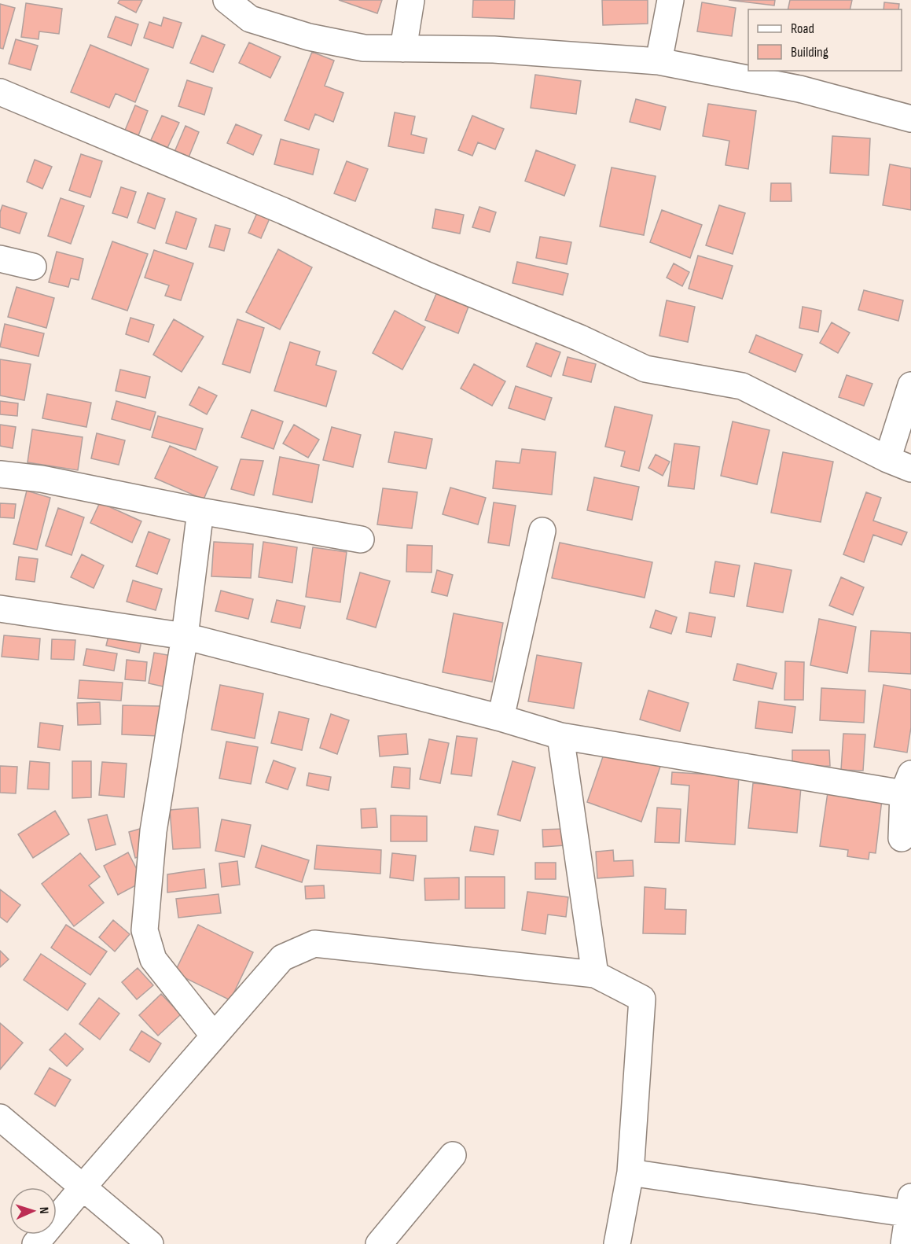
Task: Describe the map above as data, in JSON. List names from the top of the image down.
{
  "legend": ["Road", "Building"],
  "north": "right"
}
